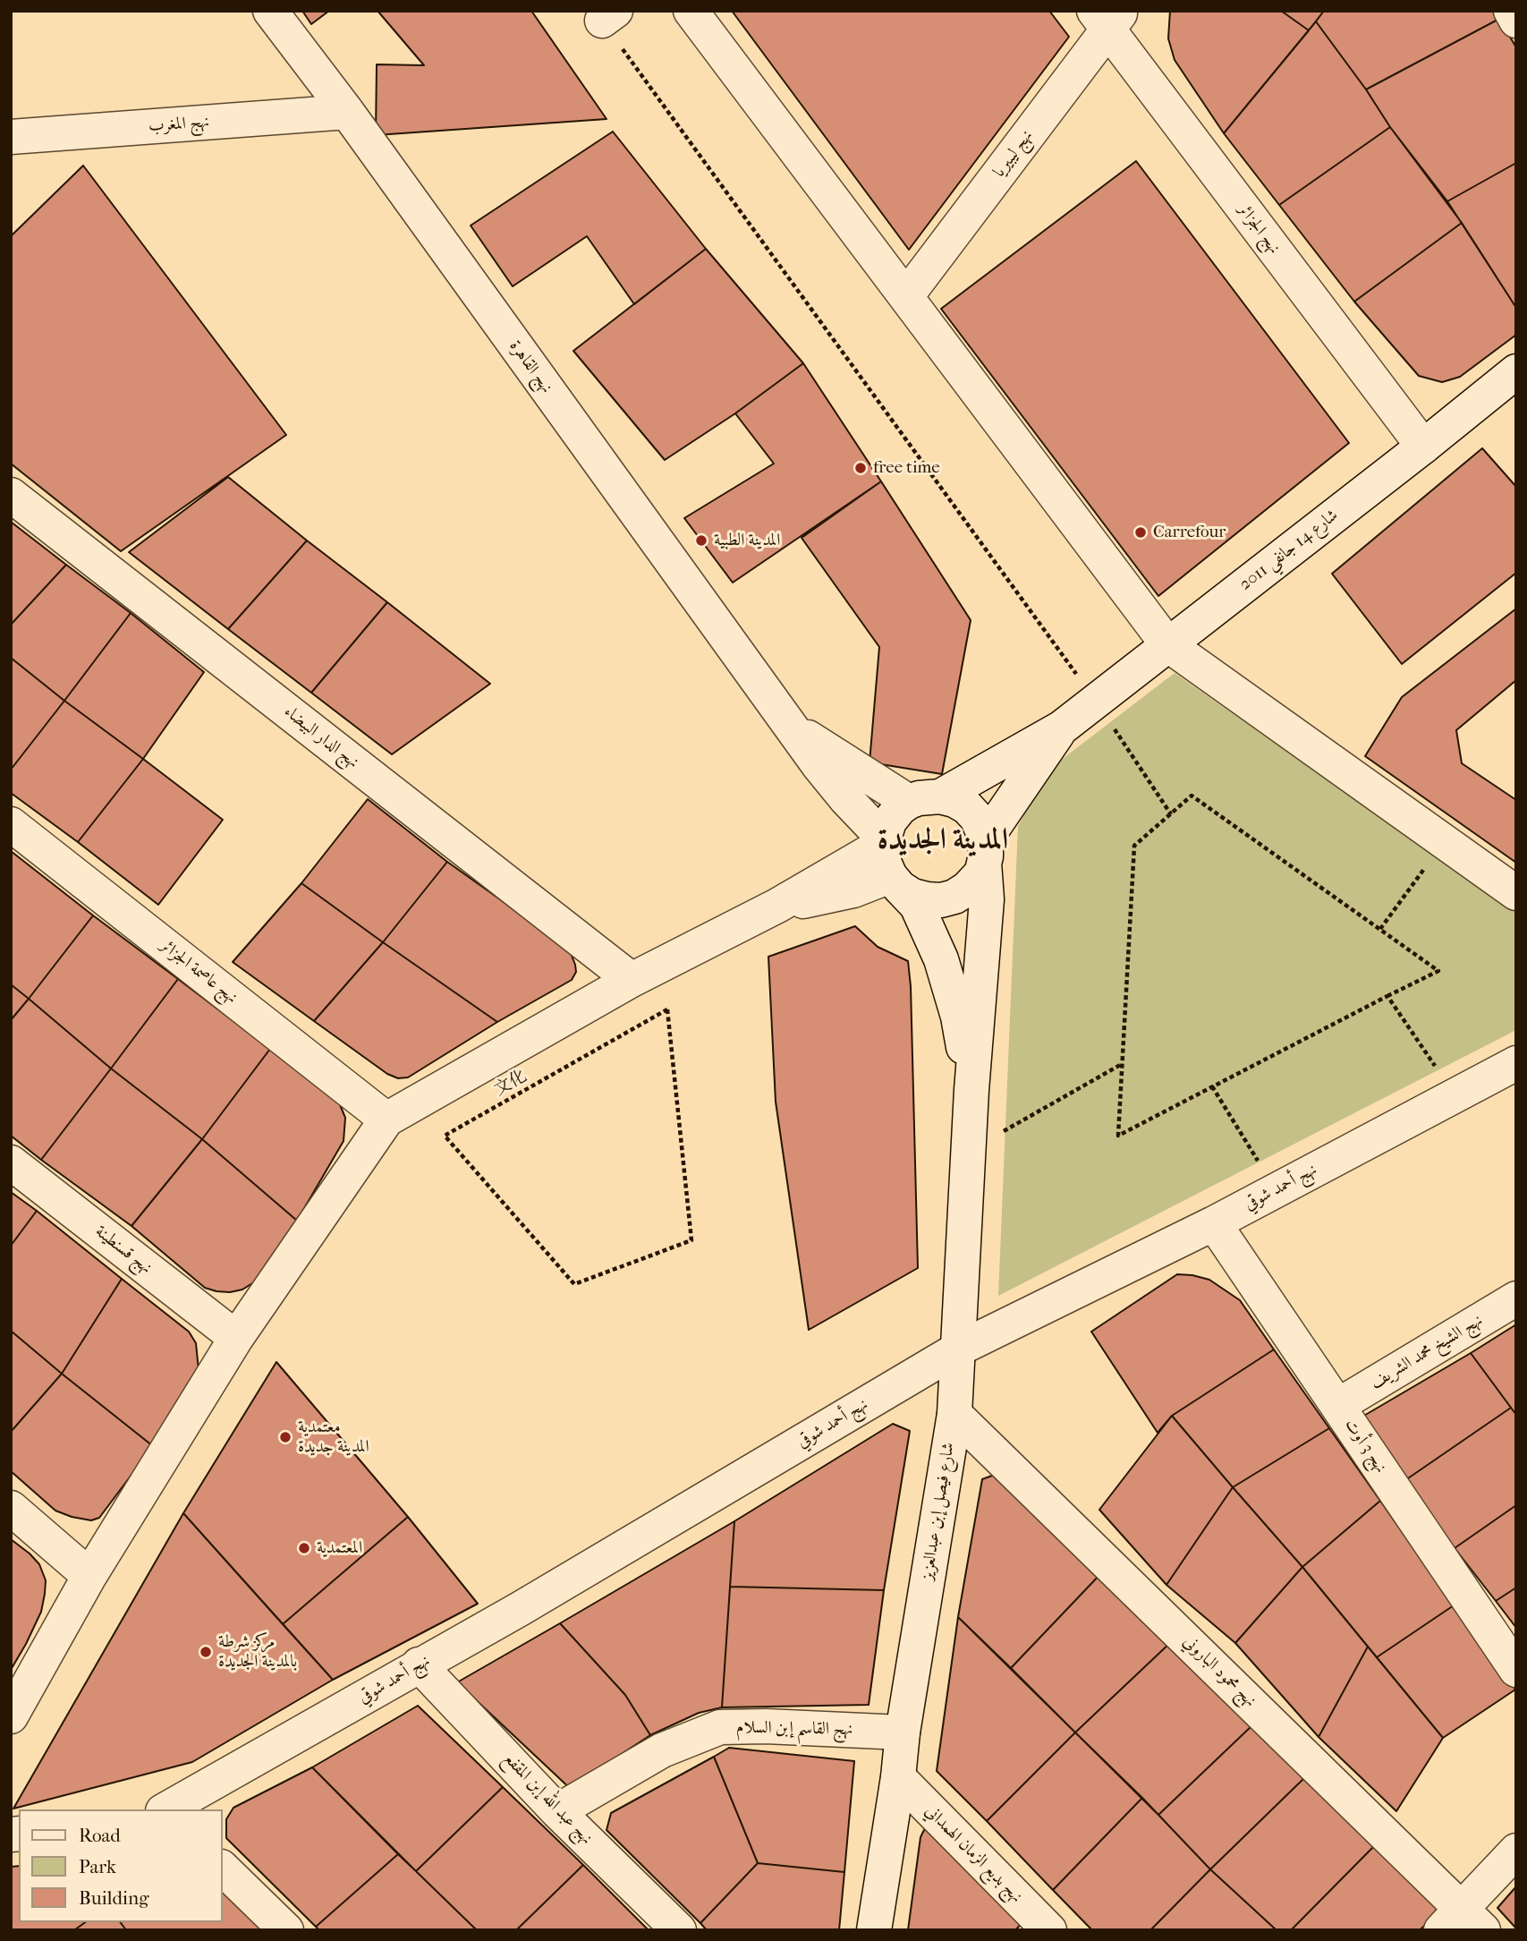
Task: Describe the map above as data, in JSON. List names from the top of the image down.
{
  "streets": {
    "street": [
      "نهج المغرب",
      "نهج ليبيريا",
      "نهج الجزائر",
      "نهج القاهرة",
      "شارع 14 جانفي 2011",
      "نهج الدار البيضاء",
      "نهج عاصمة الجزائر",
      "نهج أحمد شوقي",
      "نهج قسنطينة",
      "نهج الشيخ محمد الشريف",
      "نهج 3 أوت",
      "شارع فيصل إبن عبدالعزيز",
      "نهج محمود الباروني",
      "نهج القاسم إبن السلام",
      "نهج عبد الله إبن المقفع",
      "نهج بديع الزمان الهمداني"
    ],
    "path": ["文化"]
  },
  "crossings": [
    ["نهج المغرب", "نهج القاهرة"],
    ["نهج ليبيريا", "نهج الجزائر"],
    ["نهج الجزائر", "شارع 14 جانفي 2011"],
    ["نهج القاهرة", "شارع فيصل إبن عبدالعزيز"],
    ["نهج أحمد شوقي", "نهج 3 أوت"],
    ["نهج أحمد شوقي", "شارع فيصل إبن عبدالعزيز"],
    ["نهج أحمد شوقي", "نهج عبد الله إبن المقفع"],
    ["نهج الشيخ محمد الشريف", "نهج 3 أوت"],
    ["شارع فيصل إبن عبدالعزيز", "نهج محمود الباروني"],
    ["شارع فيصل إبن عبدالعزيز", "نهج القاسم إبن السلام"],
    ["شارع فيصل إبن عبدالعزيز", "نهج بديع الزمان الهمداني"],
    ["نهج القاسم إبن السلام", "نهج عبد الله إبن المقفع"]
  ],
  "districts": ["المدينة الجديدة"],
  "places": [
    "free time",
    "Carrefour",
    "المدينة الطبية",
    "معتمدية المدينة جديدة",
    "المعتمدية",
    "مركز شرطة بالمدينة الجديدة"
  ],
  "legend": ["Road", "Park", "Building"]
}
